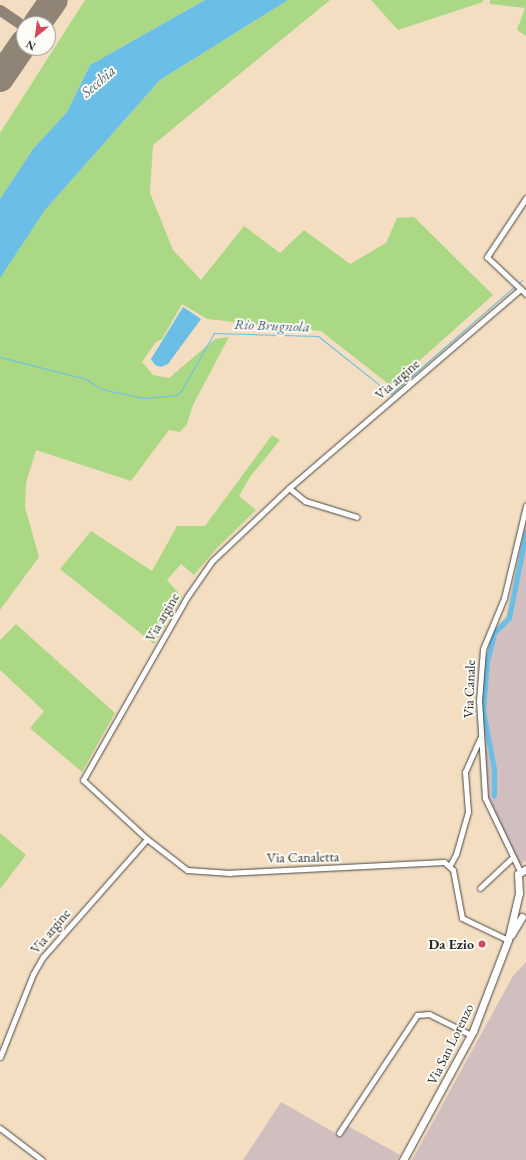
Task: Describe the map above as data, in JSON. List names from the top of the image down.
{
  "streets": {
    "main road": ["Via San Lorenzo"],
    "street": ["Via argine", "Via Canale", "Via Canaletta"]
  },
  "crossings": [
    ["Via argine", "Via Canaletta"]
  ],
  "water": ["Secchia", "Rio Brugnola"],
  "places": ["Da Ezio"],
  "north": "bottom left"
}
